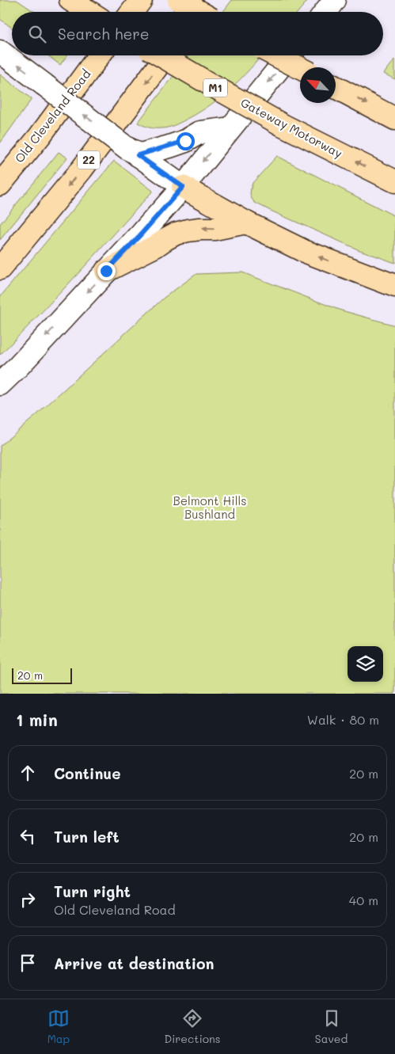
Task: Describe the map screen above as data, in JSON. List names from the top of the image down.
{
  "streets": {
    "highway": [
      "M1",
      "Old Cleveland Road",
      "Gateway Motorway",
      "22"
    ]
  },
  "parks": ["Belmont Hills Bushland"],
  "scale_bar": "20 m",
  "north": "top left",
  "page": {
    "search": "Search here",
    "scale": "20 m",
    "heading": ["1 min", "Walk · 80 m"],
    "list": [
      ["Continue", "20 m"],
      ["Turn left", "20 m"],
      ["Turn right", "Old Cleveland Road", "40 m"],
      "Arrive at destination"
    ],
    "nav": ["Map", "Directions", "Saved"]
  }
}
